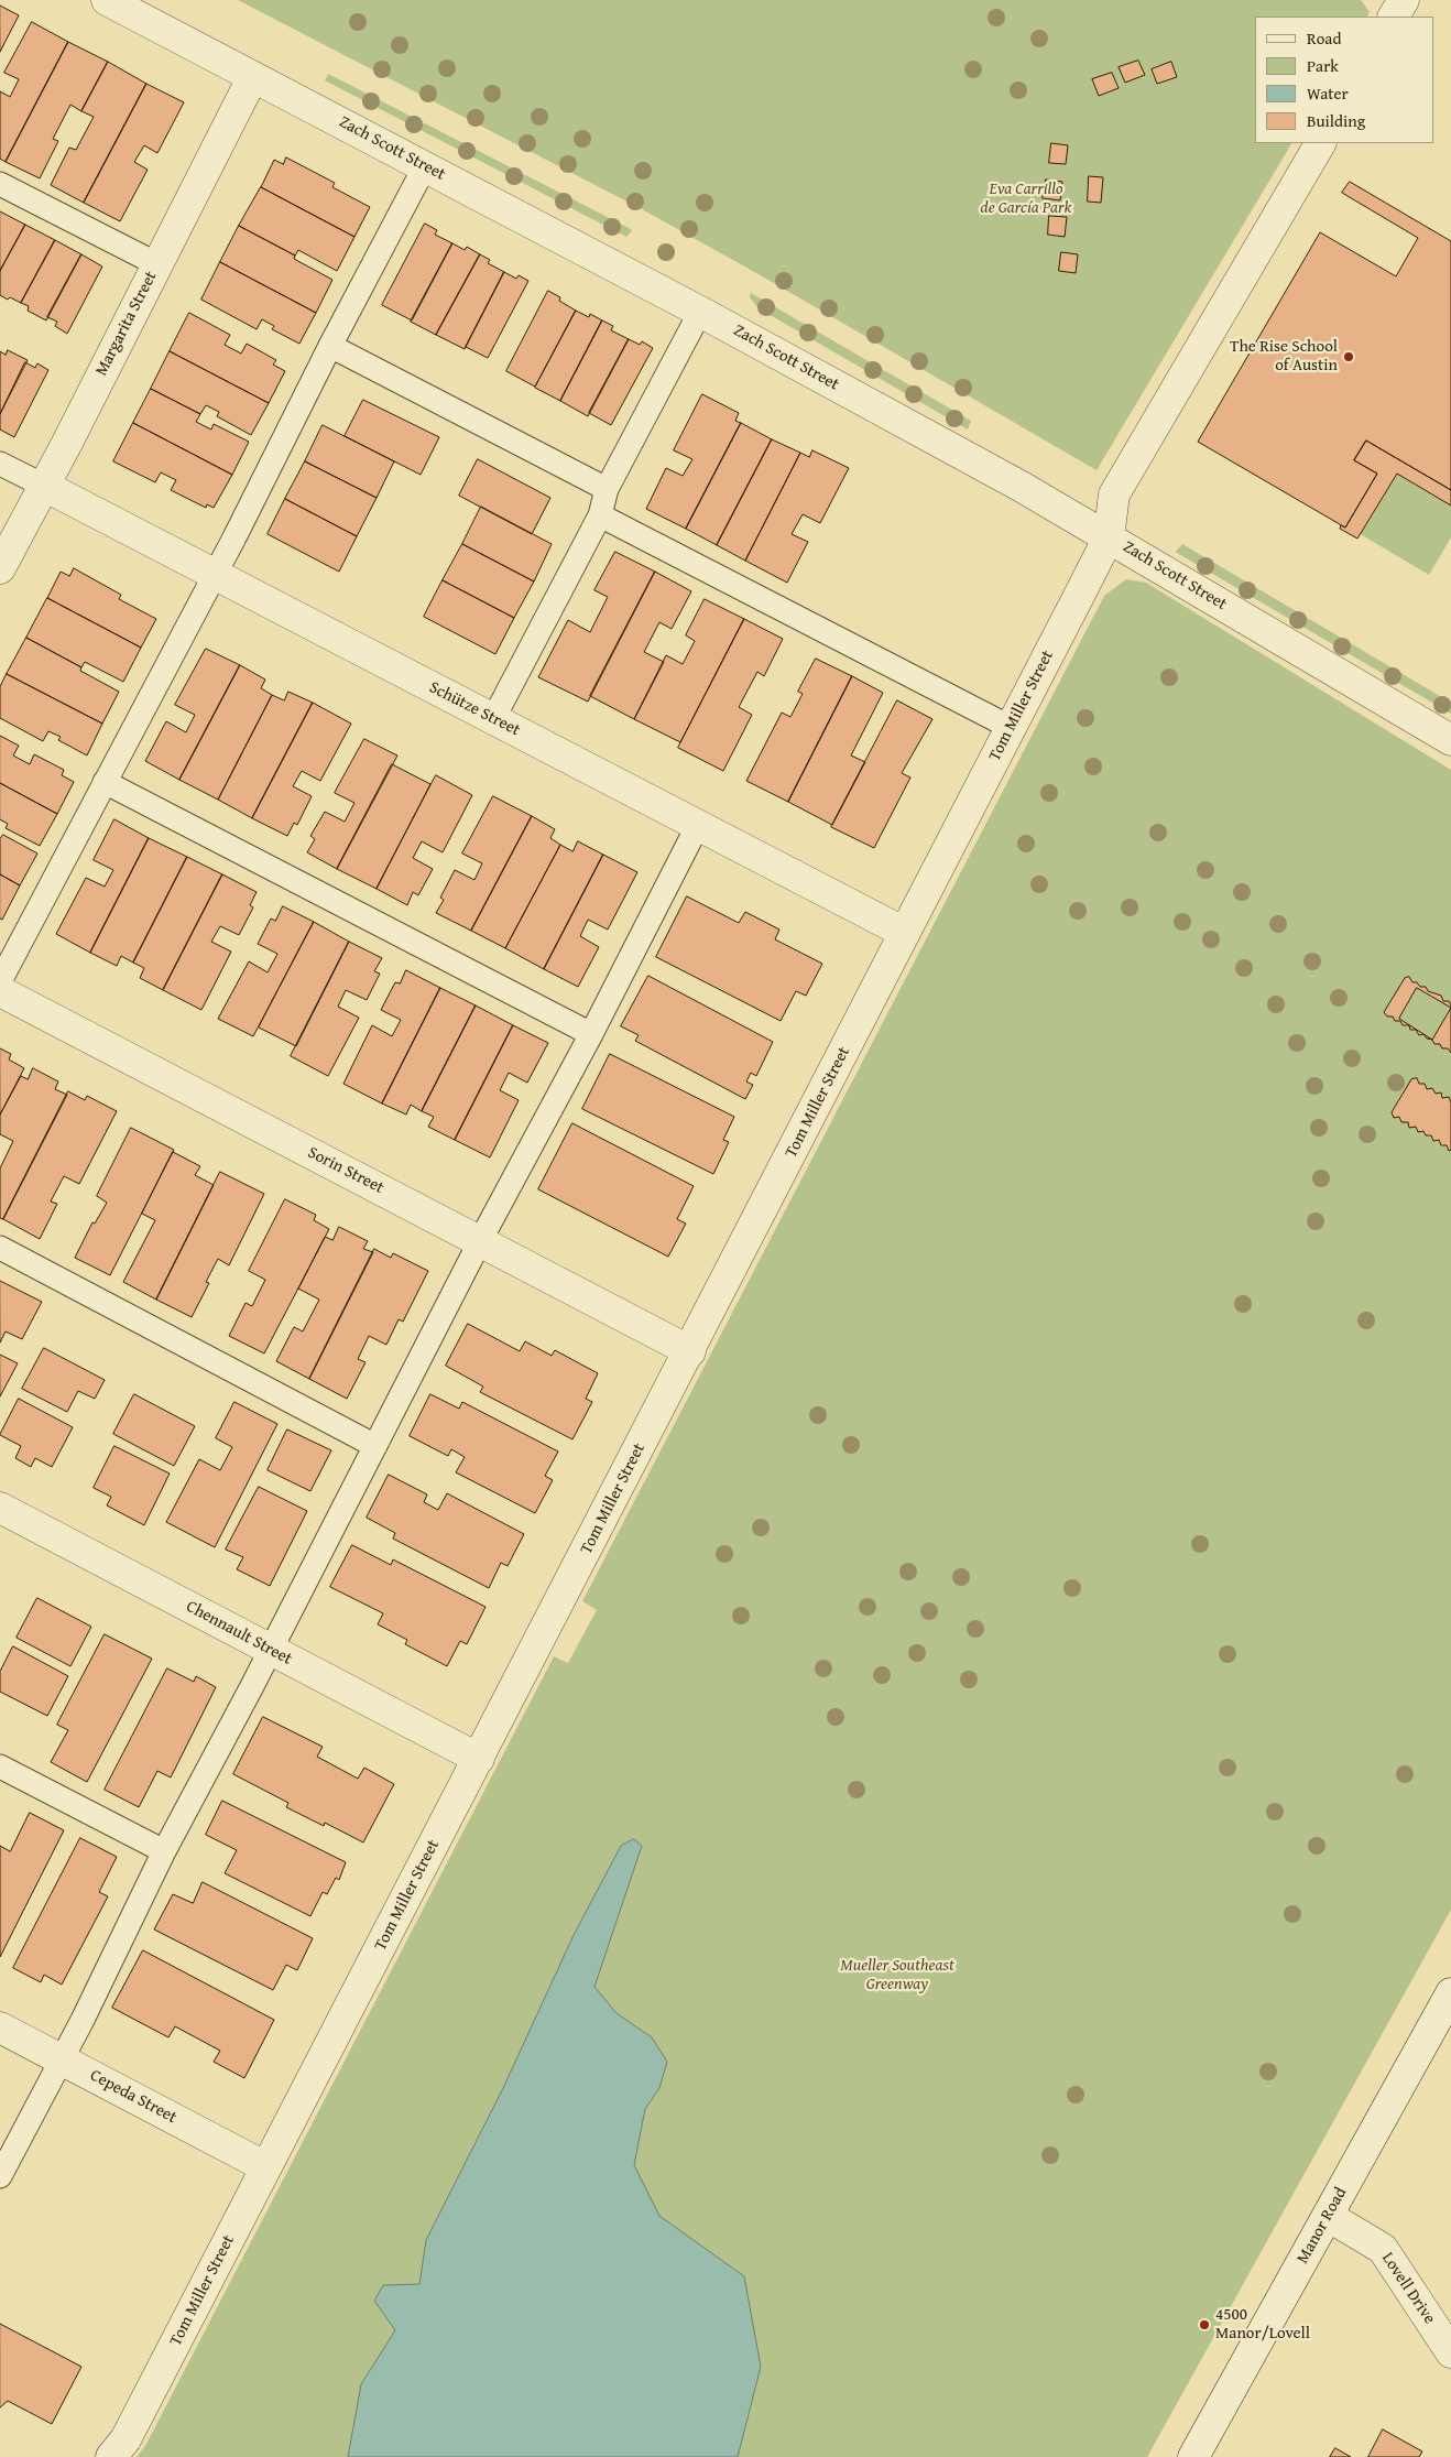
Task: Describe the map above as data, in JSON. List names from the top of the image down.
{
  "streets": {
    "street": [
      "Zach Scott Street",
      "Margarita Street",
      "Tom Miller Street",
      "Schütze Street",
      "Sorin Street",
      "Chennault Street",
      "Cepeda Street",
      "Manor Road",
      "Lovell Drive"
    ]
  },
  "crossings": [
    ["Zach Scott Street", "Margarita Street"],
    ["Zach Scott Street", "Tom Miller Street"],
    ["Margarita Street", "Schütze Street"],
    ["Tom Miller Street", "Schütze Street"],
    ["Tom Miller Street", "Sorin Street"],
    ["Tom Miller Street", "Chennault Street"],
    ["Tom Miller Street", "Cepeda Street"],
    ["Manor Road", "Lovell Drive"]
  ],
  "parks": ["Eva Carrillo de García Park", "Mueller Southeast Greenway"],
  "places": ["The Rise School of Austin", "4500 Manor/Lovell"],
  "legend": [
    "Road",
    "Park",
    "Water",
    "Building"
  ]
}
